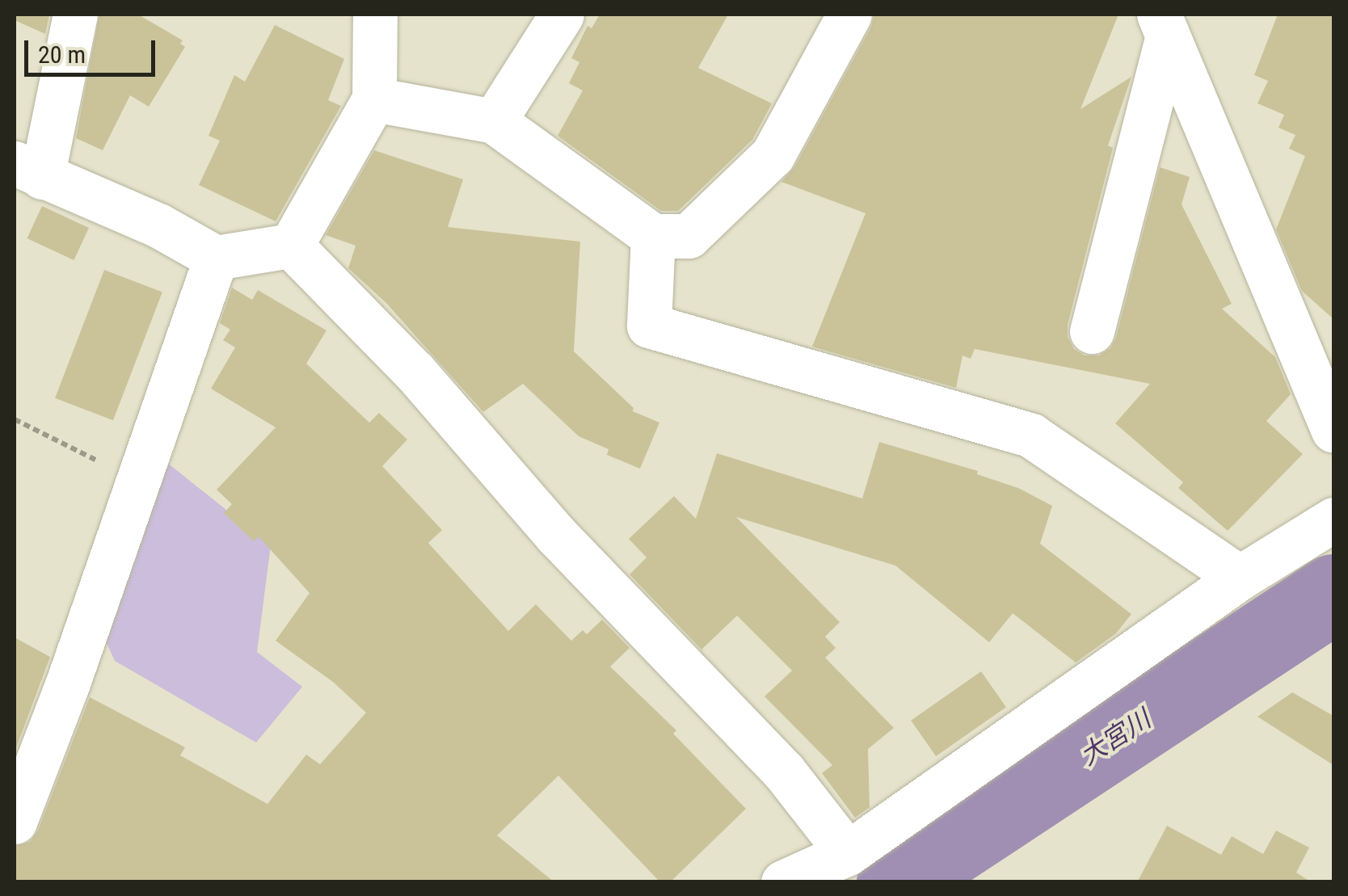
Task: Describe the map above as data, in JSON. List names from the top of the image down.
{
  "water": ["大宮川"],
  "scale_bar": "20 m"
}
